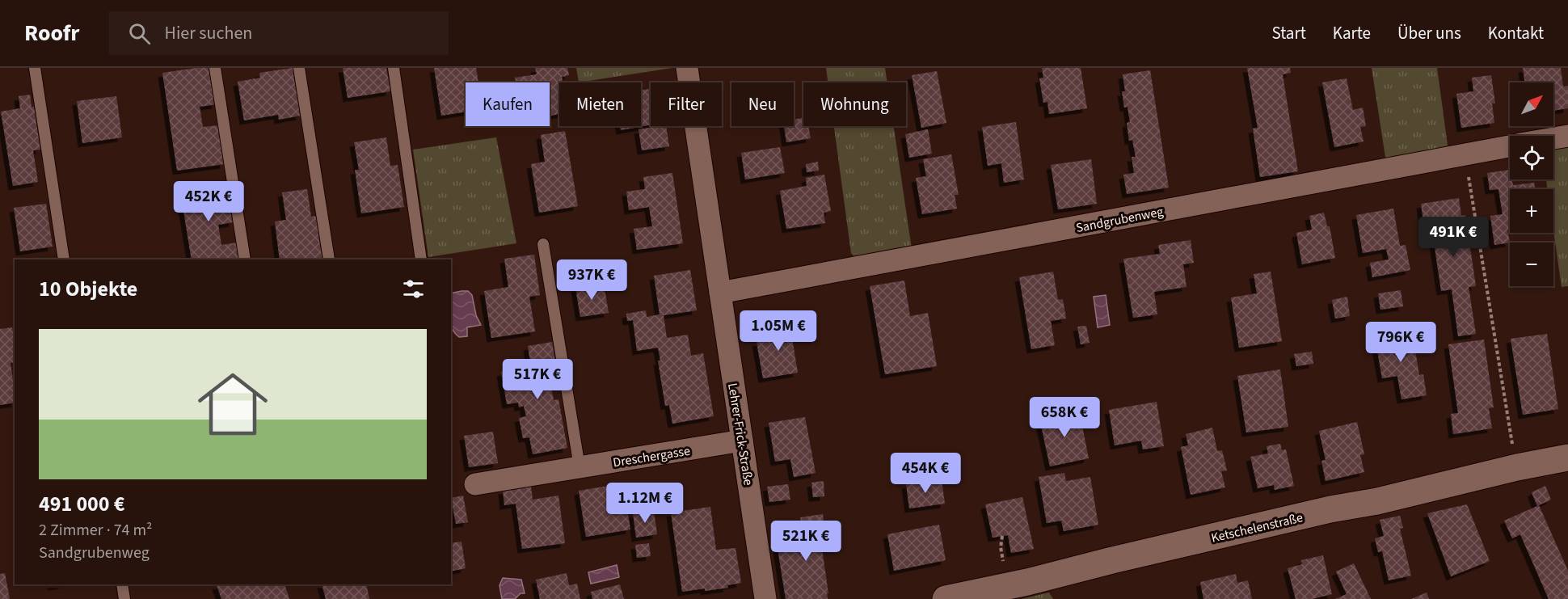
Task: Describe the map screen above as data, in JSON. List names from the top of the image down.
{
  "streets": {
    "main road": ["Ketschelenstraße"],
    "street": ["Sandgrubenweg", "Lehrer-Frick-Straße", "Dreschergasse"]
  },
  "crossings": [
    ["Sandgrubenweg", "Lehrer-Frick-Straße"],
    ["Lehrer-Frick-Straße", "Dreschergasse"]
  ],
  "north": "top right",
  "page": {
    "header": "Roofr",
    "search": "Hier suchen",
    "nav": [
      "Start",
      "Karte",
      "Über uns",
      "Kontakt"
    ],
    "map_buttons": ["+", "−"],
    "chip": [
      "Kaufen",
      "Mieten",
      "Filter",
      "Neu",
      "Wohnung"
    ],
    "price": [
      "452K €",
      "491K €",
      "937K €",
      "1.05M €",
      "796K €",
      "517K €",
      "658K €",
      "454K €",
      "1.12M €",
      "521K €"
    ],
    "heading": "10 Objekte",
    "list": [
      {
        "name": "491 000 €",
        "note": "2 Zimmer · 74 m² · Sandgrubenweg"
      }
    ]
  }
}
